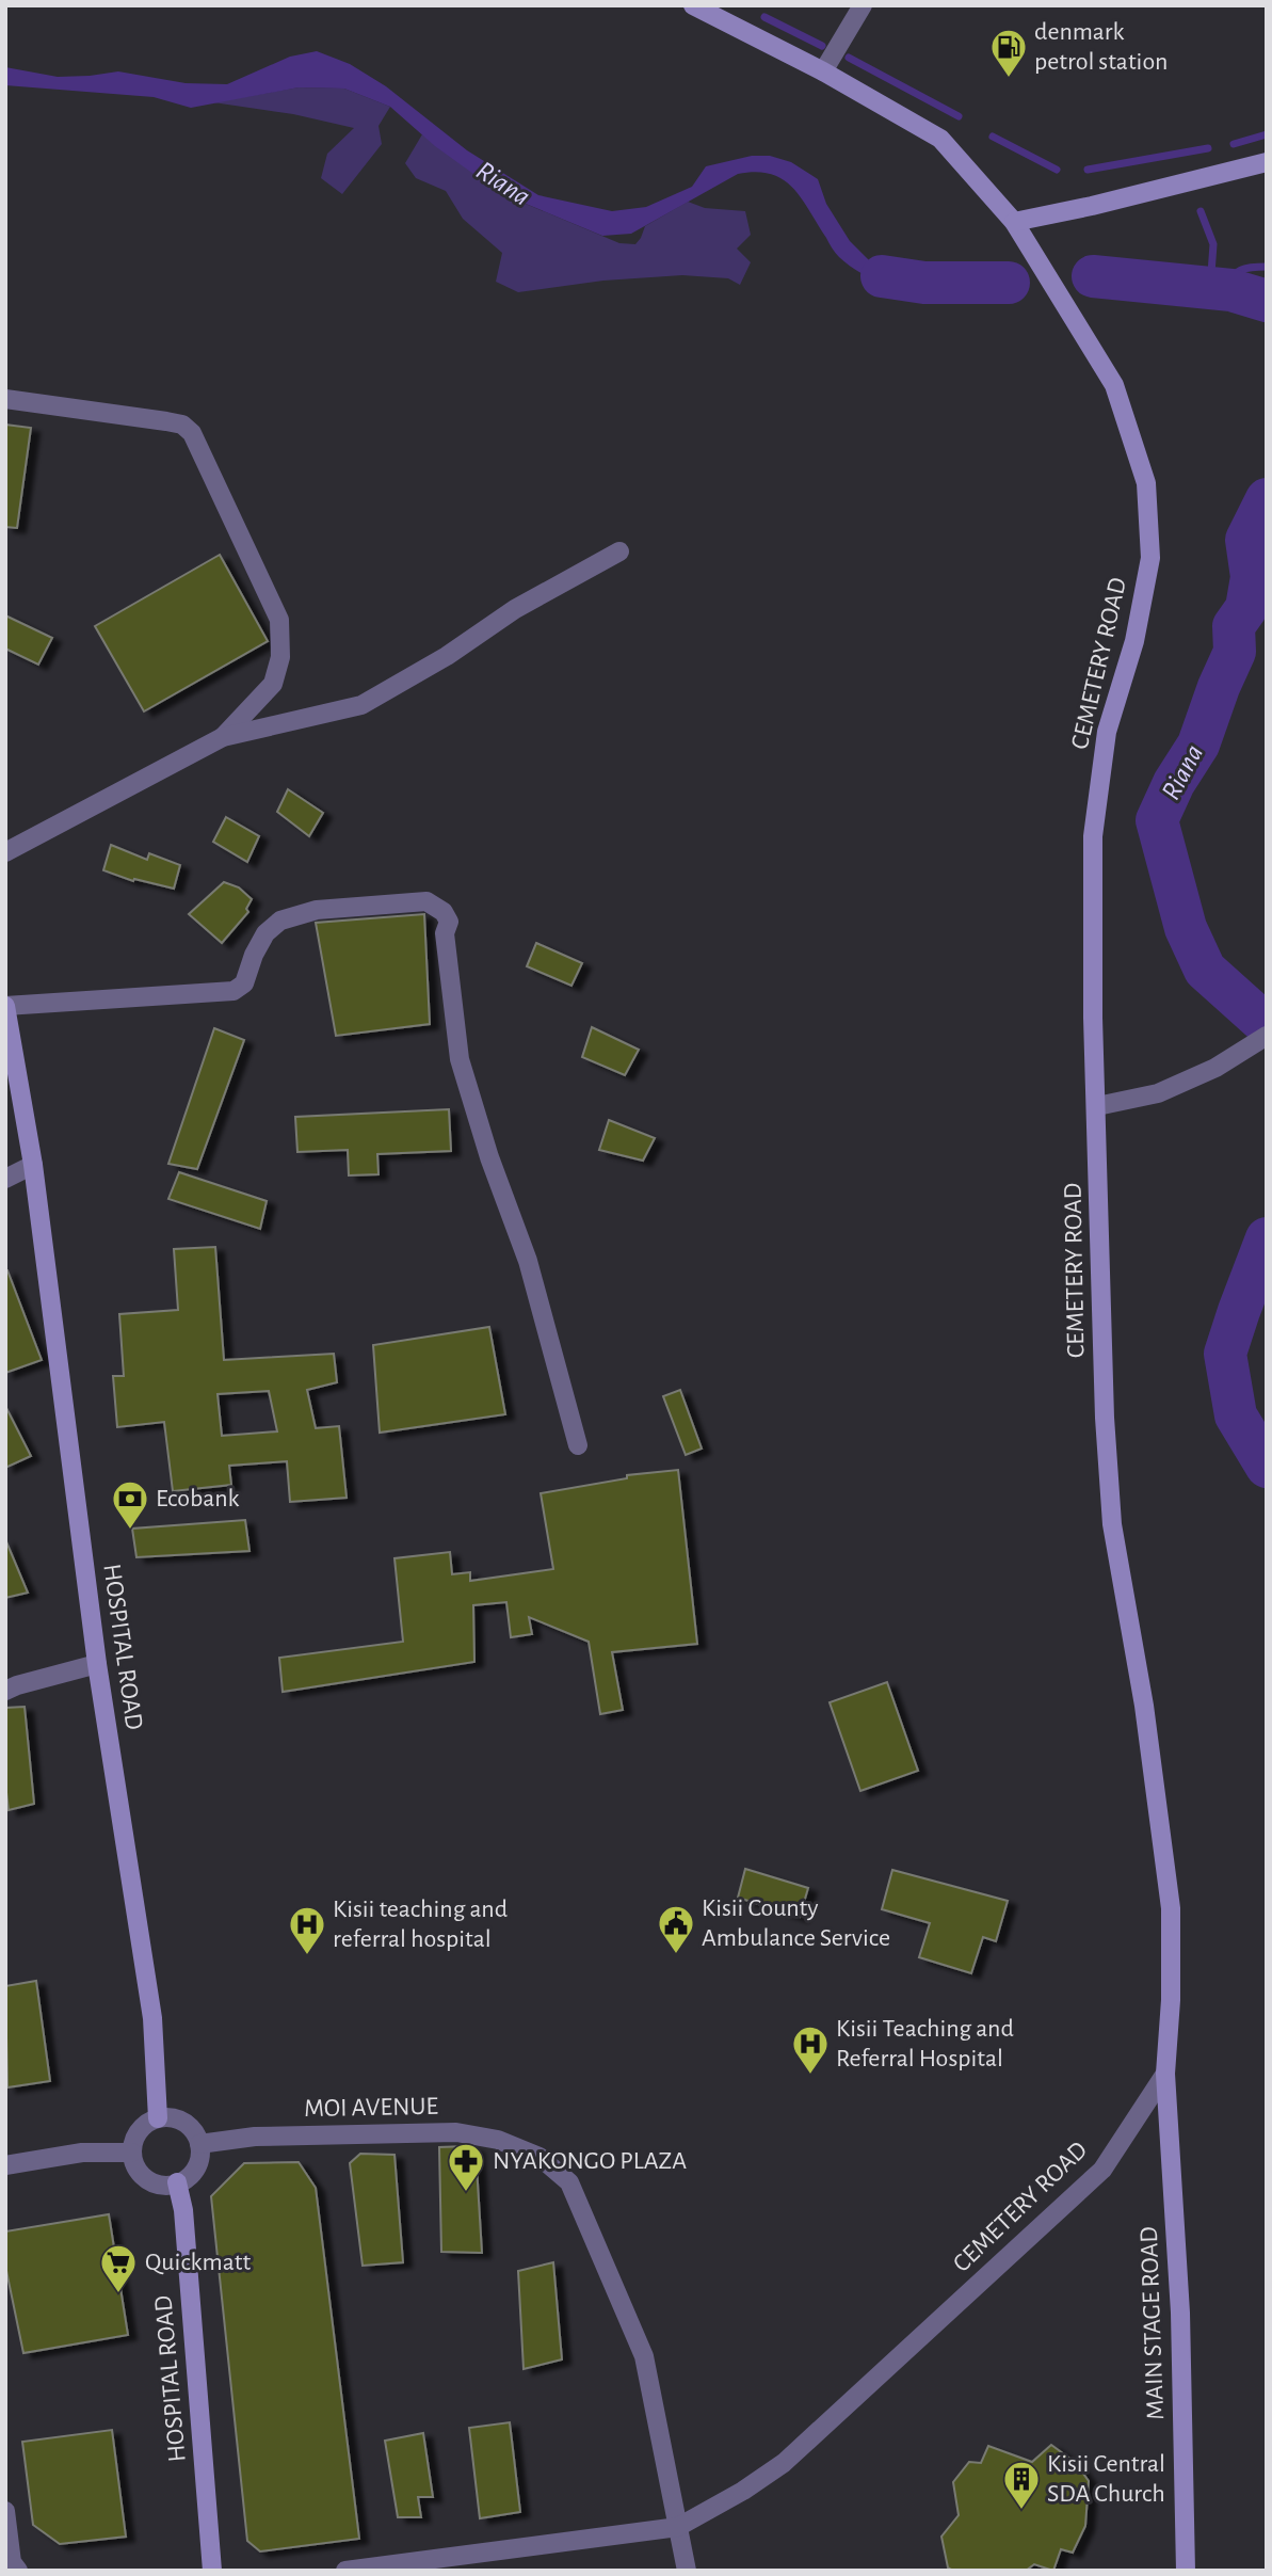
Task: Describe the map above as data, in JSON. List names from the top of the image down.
{
  "streets": {
    "street": [
      "CEMETERY ROAD",
      "HOSPITAL ROAD",
      "MOI AVENUE",
      "MAIN STAGE ROAD"
    ]
  },
  "crossings": [
    ["CEMETERY ROAD", "MOI AVENUE"],
    ["CEMETERY ROAD", "MAIN STAGE ROAD"],
    ["HOSPITAL ROAD", "MOI AVENUE"]
  ],
  "water": ["Riana"],
  "places": {
    "fuel station": ["denmark petrol station"],
    "bank": ["Ecobank"],
    "public building": ["Kisii County Ambulance Service"],
    "hospital": ["Kisii teaching and referral hospital", "Kisii Teaching and Referral Hospital"],
    "pharmacy": ["NYAKONGO PLAZA"],
    "supermarket": ["Quickmatt"],
    "building": ["Kisii Central SDA Church"]
  }
}
